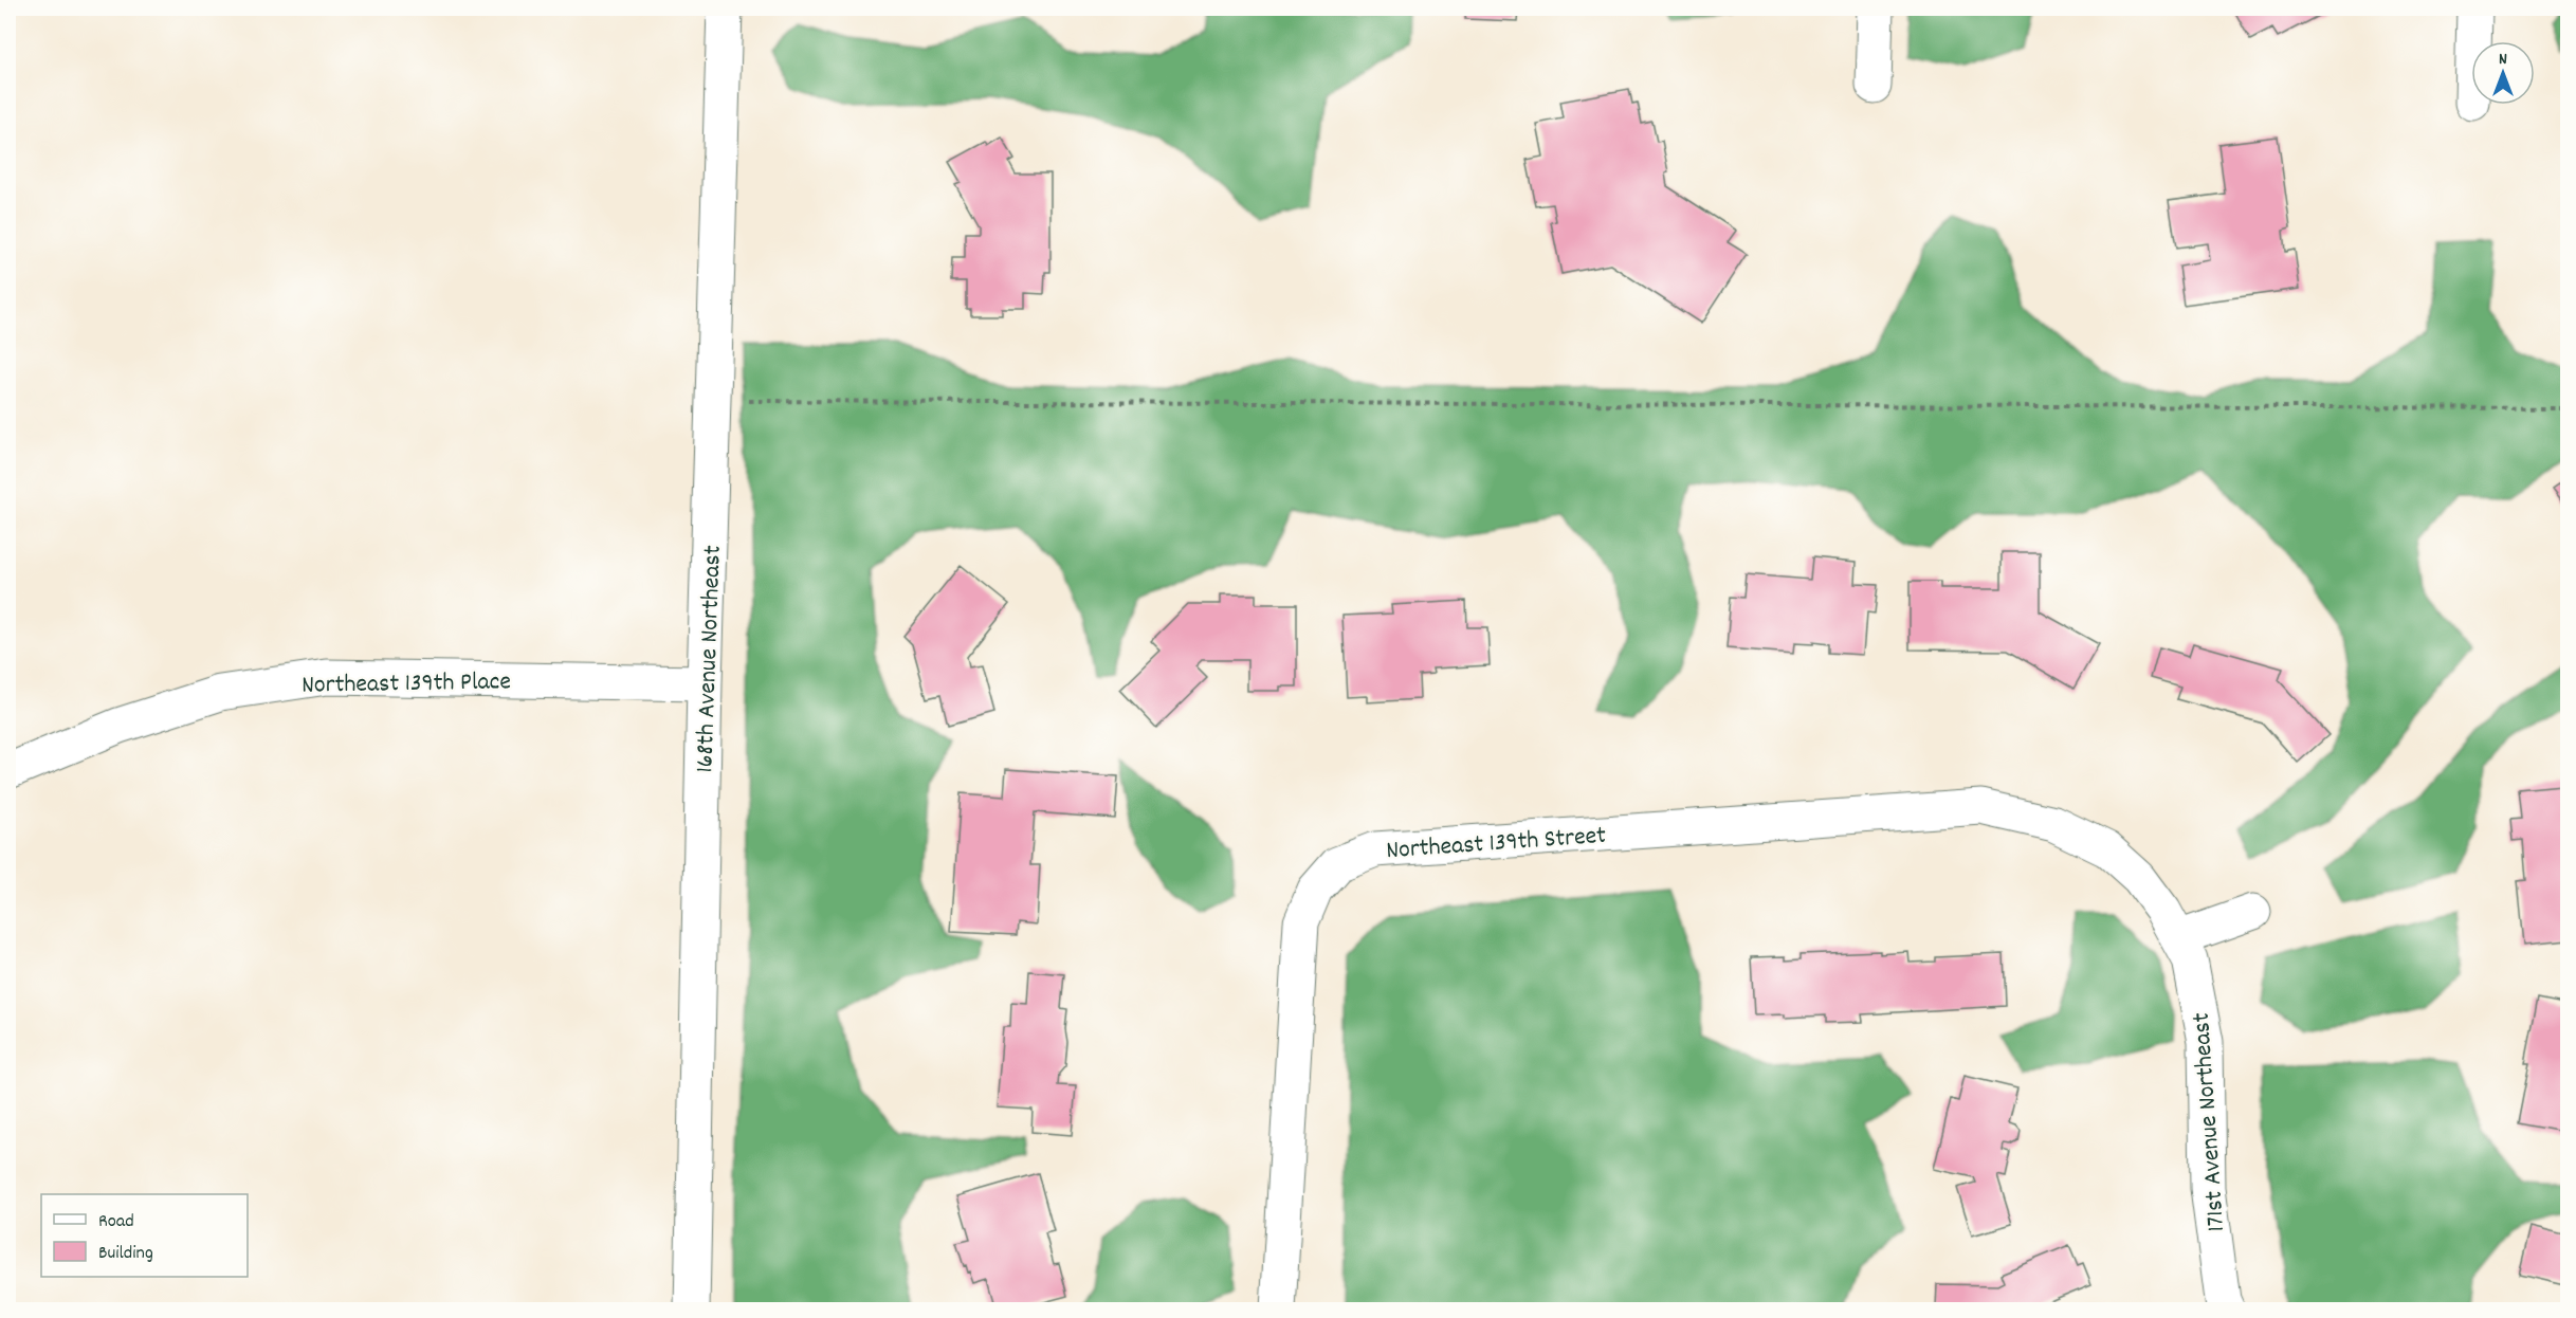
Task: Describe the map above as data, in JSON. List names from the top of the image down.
{
  "streets": {
    "street": [
      "168th Avenue Northeast",
      "Northeast 139th Place",
      "Northeast 139th Street",
      "171st Avenue Northeast"
    ]
  },
  "crossings": [
    ["168th Avenue Northeast", "Northeast 139th Place"],
    ["Northeast 139th Street", "171st Avenue Northeast"]
  ],
  "legend": ["Road", "Building"],
  "north": "top"
}
